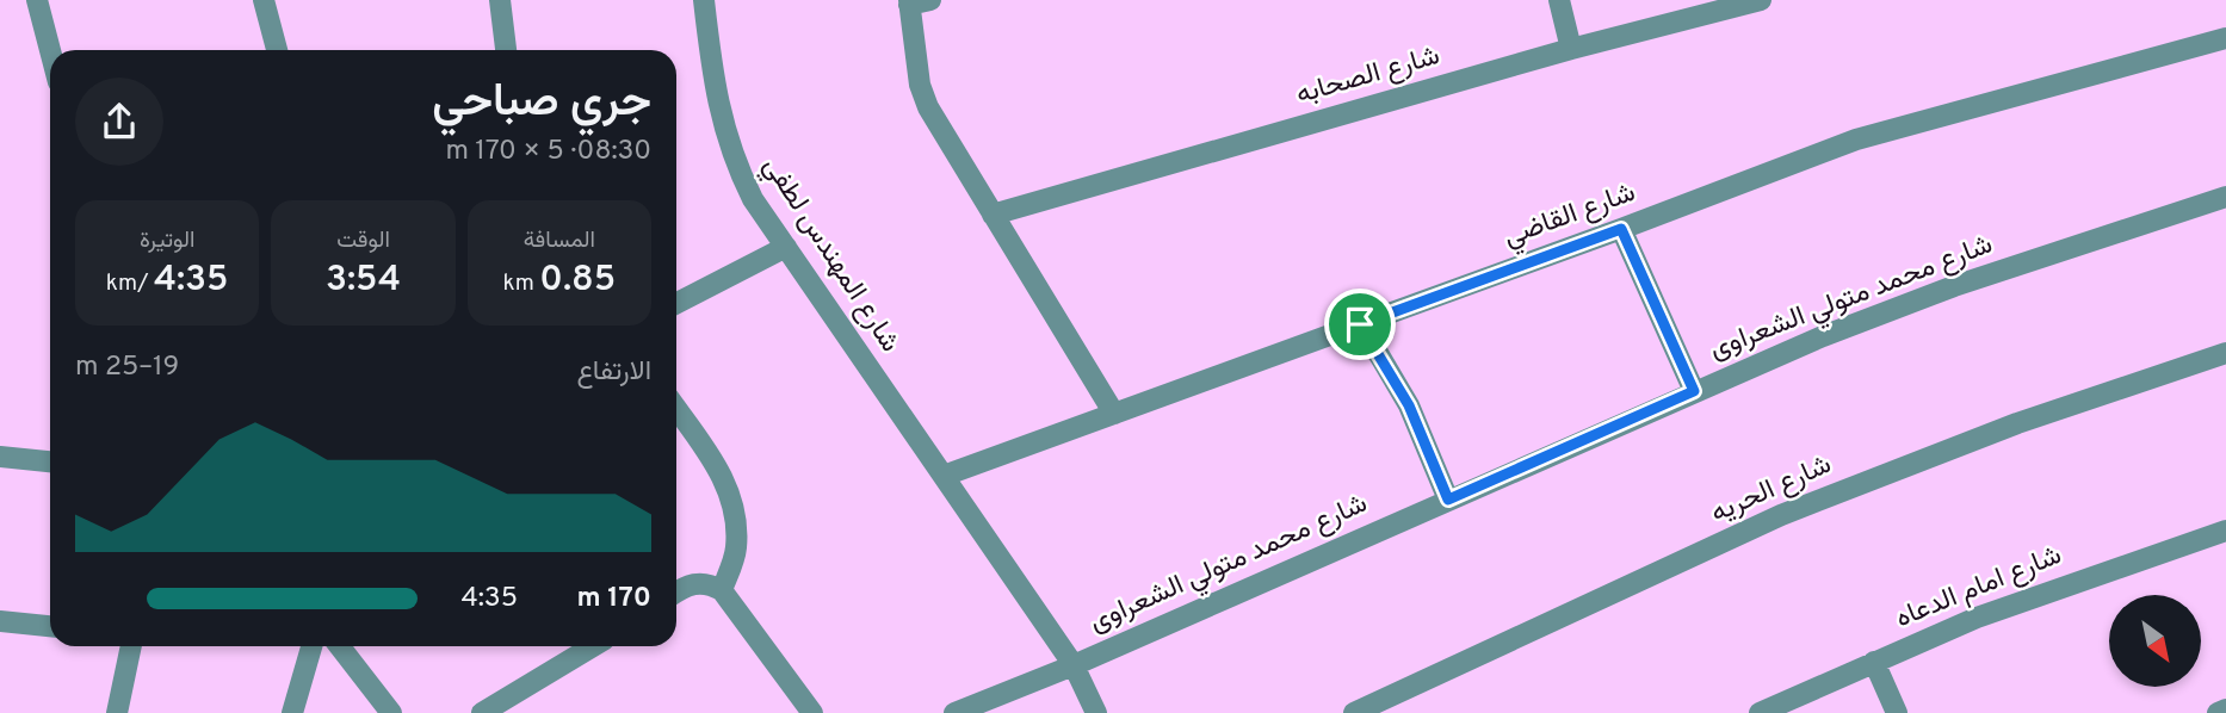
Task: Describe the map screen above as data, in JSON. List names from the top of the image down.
{
  "streets": {
    "street": [
      "شارع الصحابه",
      "شارع القاضي",
      "شارع المهندس لطفي",
      "شارع محمد متولي الشعراوى",
      "شارع الحريه",
      "شارع امام الدعاه"
    ]
  },
  "crossings": [
    ["شارع القاضي", "شارع المهندس لطفي"],
    ["شارع المهندس لطفي", "شارع محمد متولي الشعراوى"]
  ],
  "north": "bottom right",
  "page": {
    "heading": ["جري صباحي", "08:30 · 5 × 170 m"],
    "stats": [
      ["المسافة", "0.85 km"],
      ["الوقت", "3:54"],
      ["الوتيرة", "4:35 /km"]
    ],
    "chart": ["الارتفاع", "19–25 m"],
    "list": [
      {
        "name": "170 m",
        "note": "4:35"
      }
    ]
  }
}
